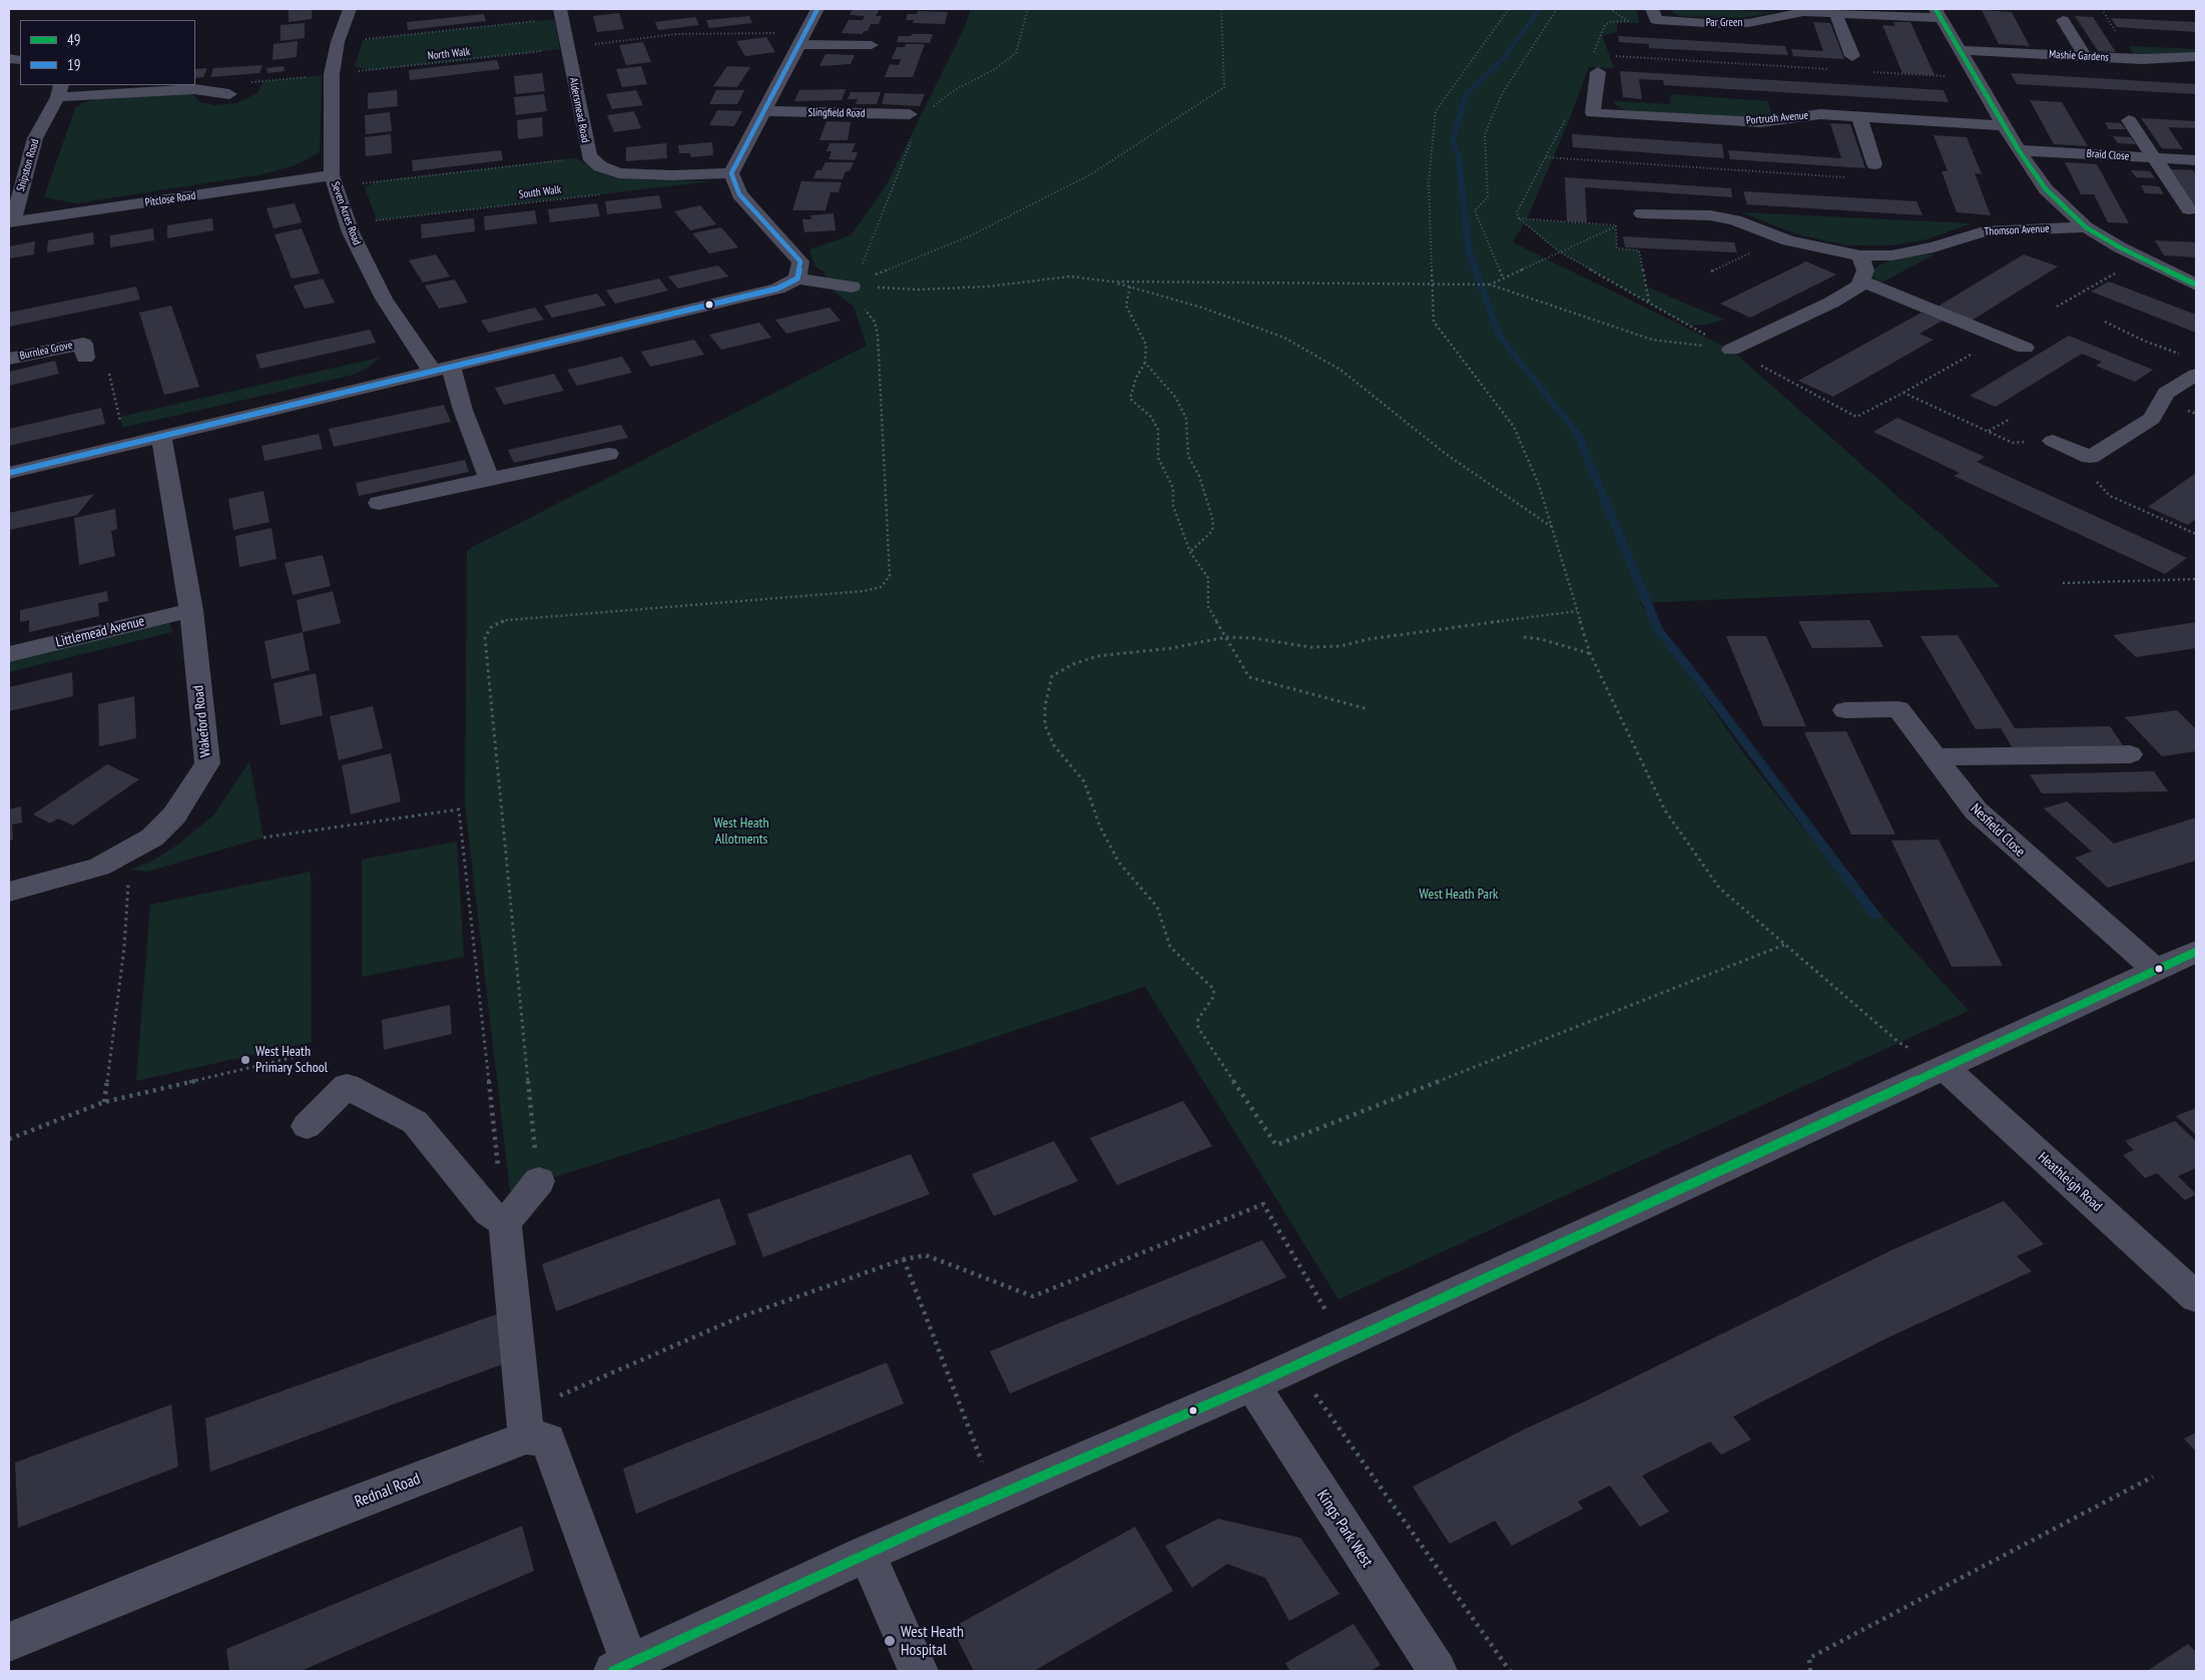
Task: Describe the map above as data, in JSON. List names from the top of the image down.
{
  "streets": {
    "street": [
      "Par Green",
      "Mashie Gardens",
      "Aldersmead Road",
      "Slingfield Road",
      "Portrush Avenue",
      "Braid Close",
      "Shipston Road",
      "Pitclose Road",
      "Seven Acres Road",
      "Thomson Avenue",
      "Burnlea Grove",
      "Littlemead Avenue",
      "Wakeford Road",
      "Nesfield Close",
      "Heathleigh Road",
      "Rednal Road",
      "Kings Park West"
    ],
    "path": ["North Walk", "South Walk"]
  },
  "crossings": [
    ["North Walk", "Aldersmead Road"],
    ["North Walk", "Seven Acres Road"],
    ["Shipston Road", "Pitclose Road"],
    ["South Walk", "Seven Acres Road"],
    ["Pitclose Road", "Seven Acres Road"],
    ["Littlemead Avenue", "Wakeford Road"]
  ],
  "parks": ["West Heath Allotments", "West Heath Park"],
  "places": ["West Heath Primary School", "West Heath Hospital"],
  "lines": ["transit line 49", "transit line 19"],
  "legend": ["49", "19"]
}
